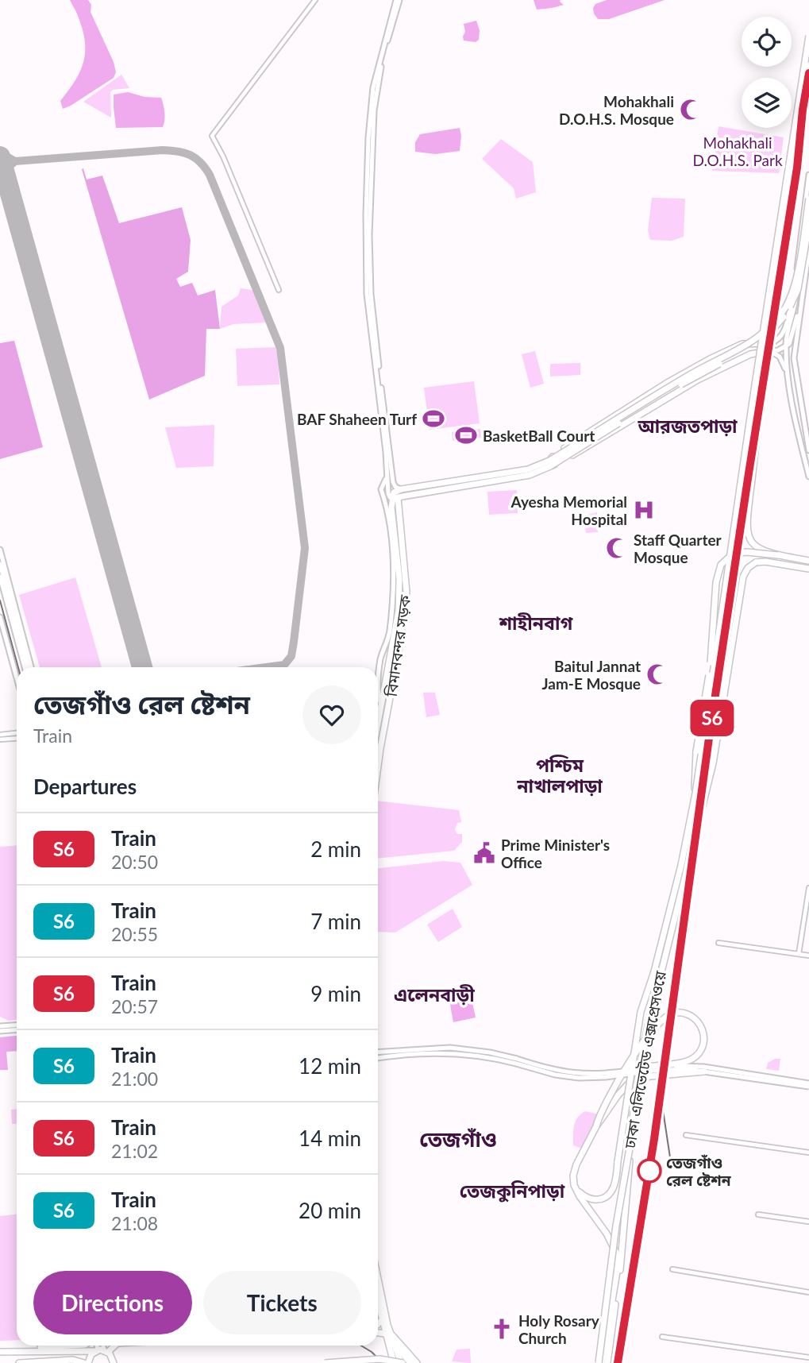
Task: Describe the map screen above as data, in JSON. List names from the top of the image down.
{
  "streets": {
    "highway": ["বিমানবন্দর সড়ক", "ঢাকা এলিভেটেড এক্সপ্রেসওয়ে"]
  },
  "districts": [
    "আরজতপাড়া",
    "শাহীনবাগ",
    "পশ্চিম নাখালপাড়া",
    "এলেনবাড়ী",
    "তেজগাঁও",
    "তেজকুনিপাড়া"
  ],
  "parks": ["Mohakhali D.O.H.S. Park"],
  "places": {
    "mosque": ["Mohakhali D.O.H.S. Mosque", "Staff Quarter Mosque", "Baitul Jannat Jam-E Mosque"],
    "sports": ["BAF Shaheen Turf", "BasketBall Court"],
    "hospital": ["Ayesha Memorial Hospital"],
    "public building": ["Prime Minister's Office"],
    "other": ["তেজগাঁও রেল ষ্টেশন"],
    "church": ["Holy Rosary Church"]
  },
  "page": {
    "on_map": "S6",
    "heading": [
      ["তেজগাঁও রেল ষ্টেশন", "Train"],
      "Departures"
    ],
    "list": [
      {
        "mark": "S6",
        "name": "Train",
        "note": "20:50",
        "value": "2 min"
      },
      {
        "mark": "S6",
        "name": "Train",
        "note": "20:55",
        "value": "7 min"
      },
      {
        "mark": "S6",
        "name": "Train",
        "note": "20:57",
        "value": "9 min"
      },
      {
        "mark": "S6",
        "name": "Train",
        "note": "21:00",
        "value": "12 min"
      },
      {
        "mark": "S6",
        "name": "Train",
        "note": "21:02",
        "value": "14 min"
      },
      {
        "mark": "S6",
        "name": "Train",
        "note": "21:08",
        "value": "20 min"
      }
    ],
    "buttons": ["Directions", "Tickets"]
  }
}
